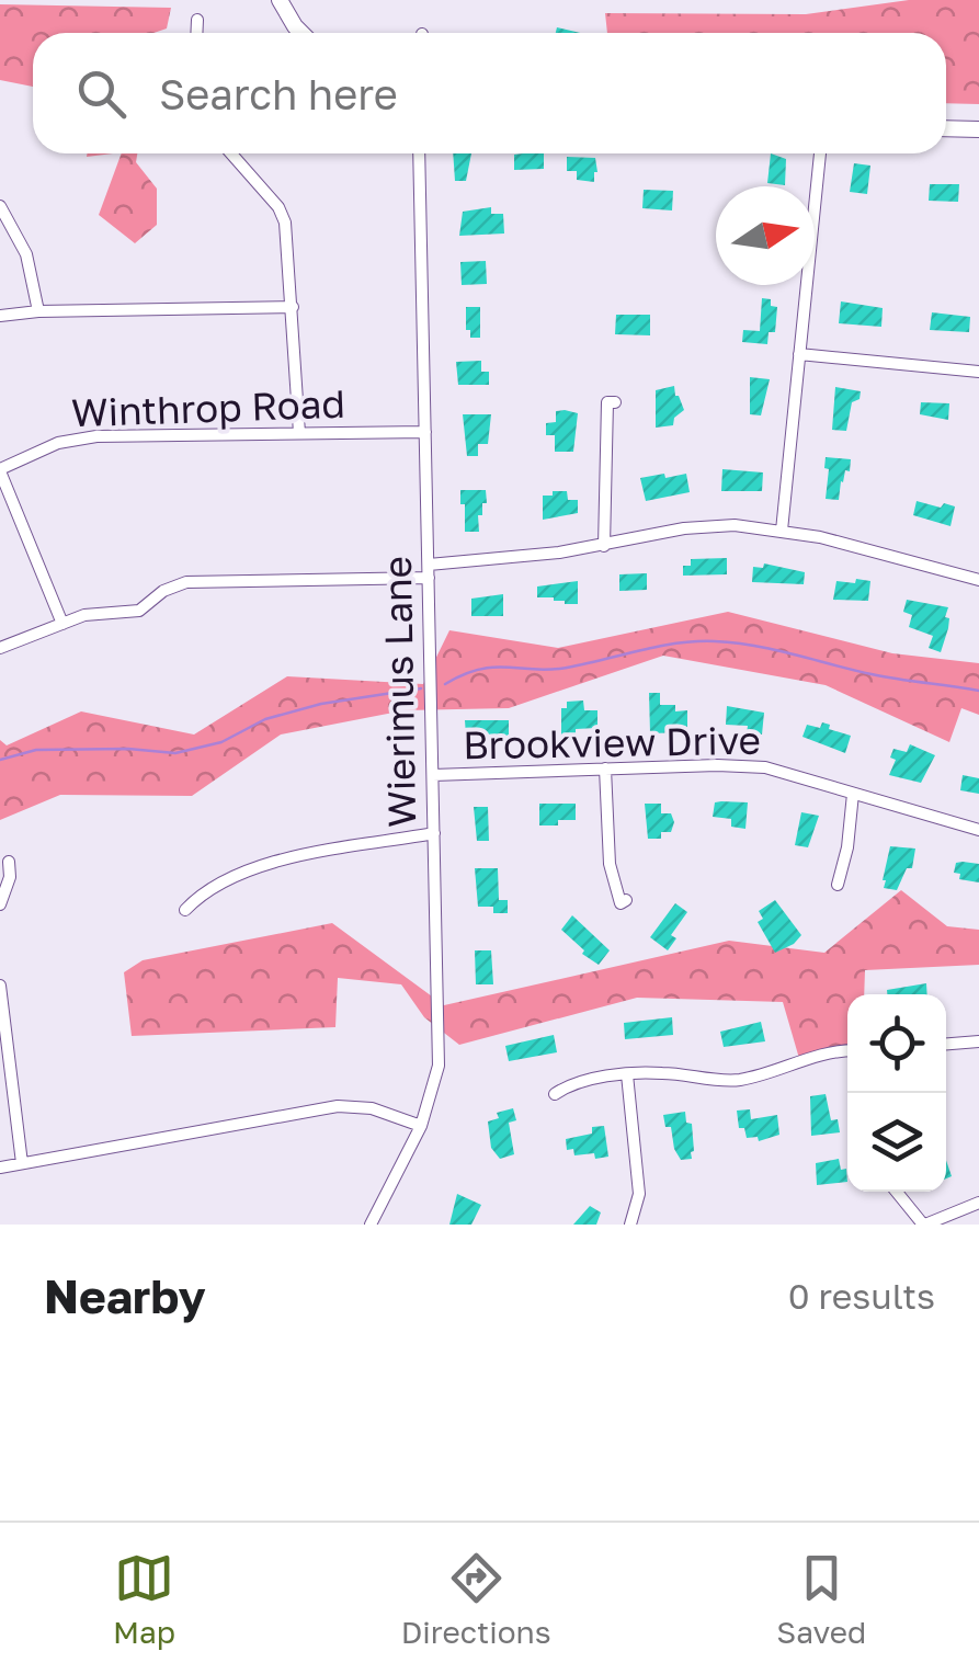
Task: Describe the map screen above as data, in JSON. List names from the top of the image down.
{
  "streets": {
    "street": ["Winthrop Road", "Wierimus Lane", "Brookview Drive"]
  },
  "crossings": [
    ["Winthrop Road", "Wierimus Lane"],
    ["Wierimus Lane", "Brookview Drive"]
  ],
  "north": "right",
  "page": {
    "search": "Search here",
    "heading": ["Nearby", "0 results"],
    "nav": ["Map", "Directions", "Saved"]
  }
}
